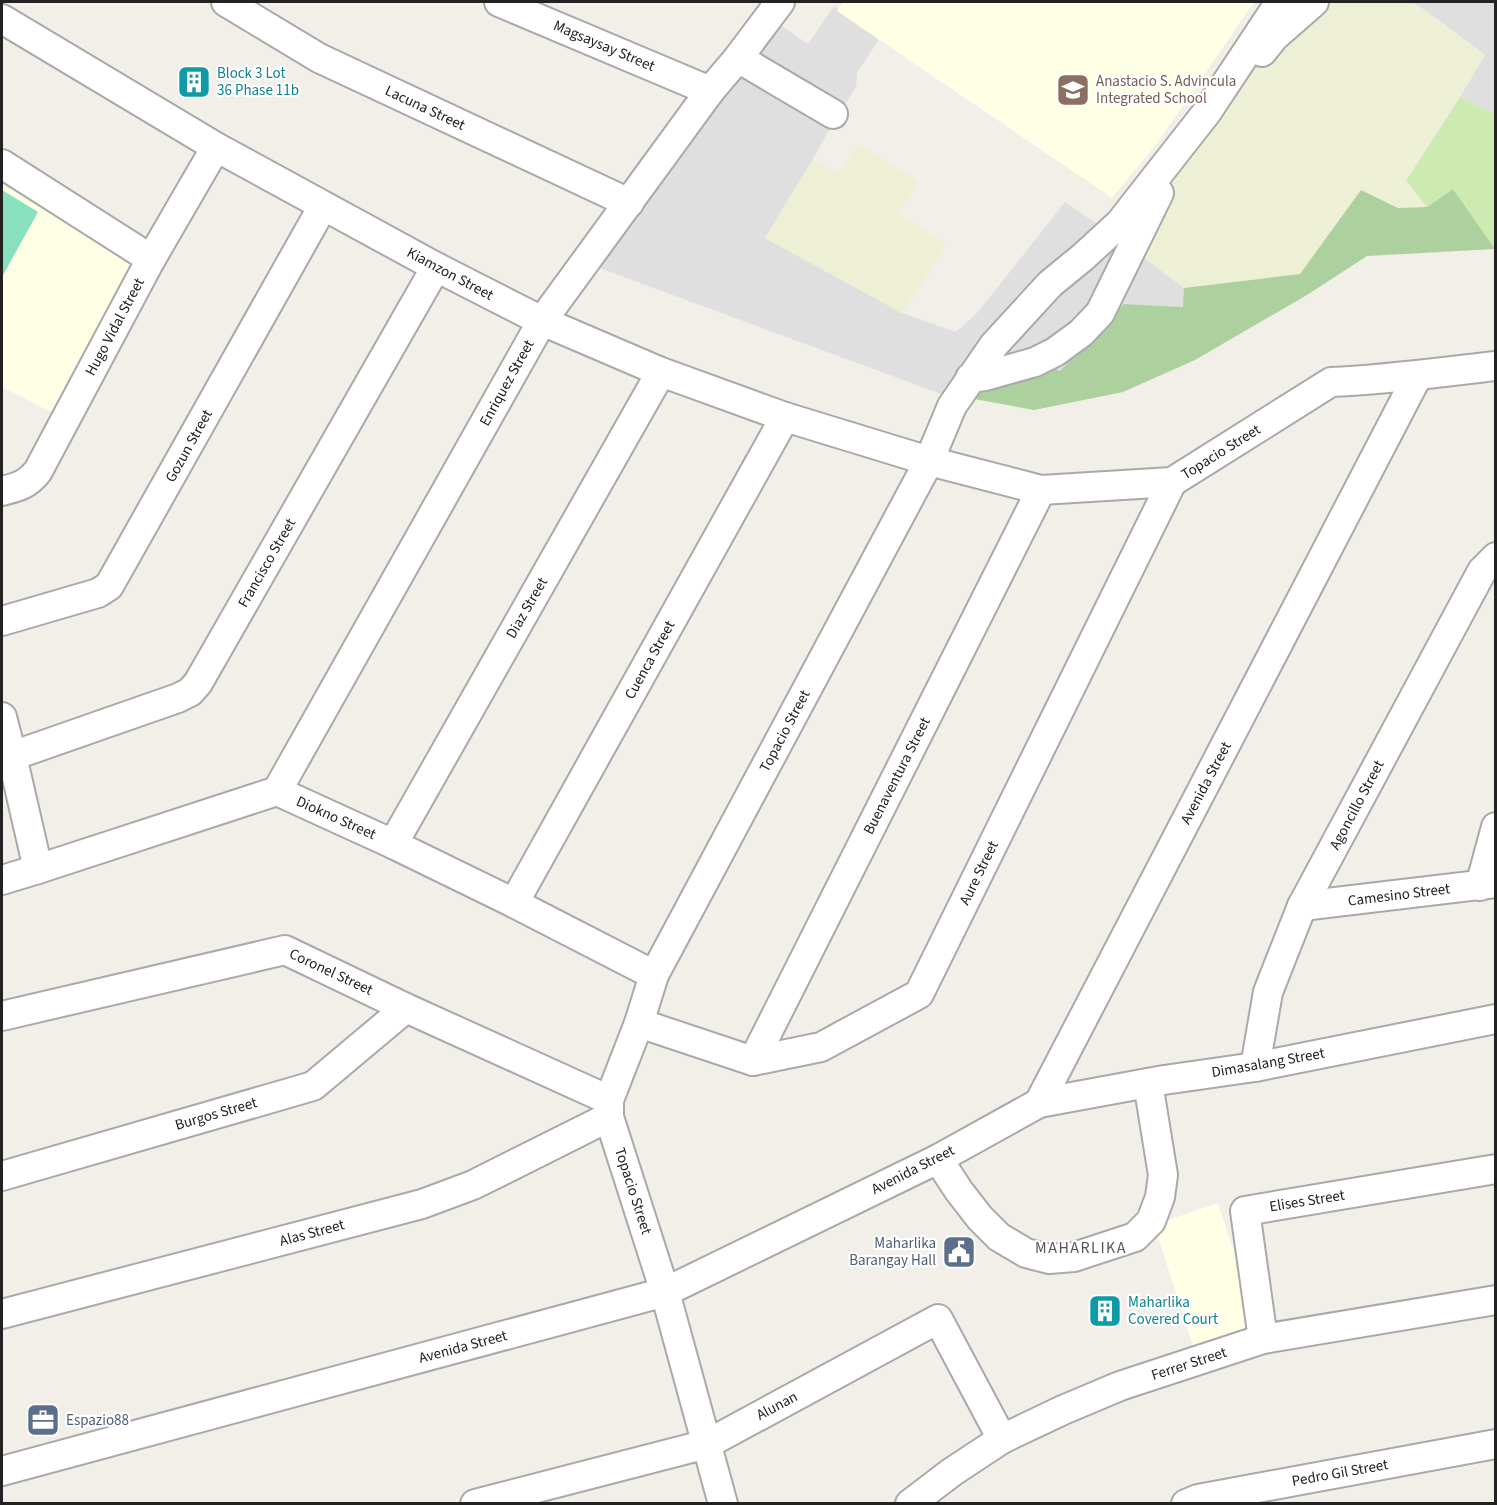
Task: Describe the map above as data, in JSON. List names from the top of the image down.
{
  "streets": {
    "street": [
      "Magsaysay Street",
      "Lacuna Street",
      "Kiamzon Street",
      "Hugo Vidal Street",
      "Enriquez Street",
      "Gozun Street",
      "Topacio Street",
      "Francisco Street",
      "Diaz Street",
      "Cuenca Street",
      "Buenaventura Street",
      "Avenida Street",
      "Agoncillo Street",
      "Diokno Street",
      "Aure Street",
      "Camesino Street",
      "Coronel Street",
      "Dimasalang Street",
      "Burgos Street",
      "Elises Street",
      "Alas Street",
      "Ferrer Street",
      "Alunan",
      "Pedro Gil Street"
    ]
  },
  "crossings": [
    ["Magsaysay Street", "Enriquez Street"],
    ["Lacuna Street", "Enriquez Street"],
    ["Kiamzon Street", "Hugo Vidal Street"],
    ["Kiamzon Street", "Enriquez Street"],
    ["Kiamzon Street", "Gozun Street"],
    ["Kiamzon Street", "Topacio Street"],
    ["Kiamzon Street", "Francisco Street"],
    ["Kiamzon Street", "Diaz Street"],
    ["Kiamzon Street", "Cuenca Street"],
    ["Enriquez Street", "Diokno Street"],
    ["Topacio Street", "Buenaventura Street"],
    ["Topacio Street", "Avenida Street"],
    ["Topacio Street", "Diokno Street"],
    ["Topacio Street", "Aure Street"],
    ["Topacio Street", "Coronel Street"],
    ["Topacio Street", "Alas Street"],
    ["Topacio Street", "Alunan"],
    ["Diaz Street", "Diokno Street"],
    ["Cuenca Street", "Diokno Street"],
    ["Buenaventura Street", "Aure Street"],
    ["Avenida Street", "Dimasalang Street"],
    ["Agoncillo Street", "Camesino Street"],
    ["Agoncillo Street", "Dimasalang Street"],
    ["Coronel Street", "Burgos Street"],
    ["Coronel Street", "Alas Street"],
    ["Elises Street", "Ferrer Street"],
    ["Ferrer Street", "Alunan"]
  ],
  "districts": ["MAHARLIKA"],
  "places": {
    "building": ["Block 3 Lot 36 Phase 11b", "Maharlika Covered Court"],
    "school or university": ["Anastacio S. Advincula Integrated School"],
    "public building": ["Maharlika Barangay Hall"],
    "office": ["Espazio88"]
  }
}
